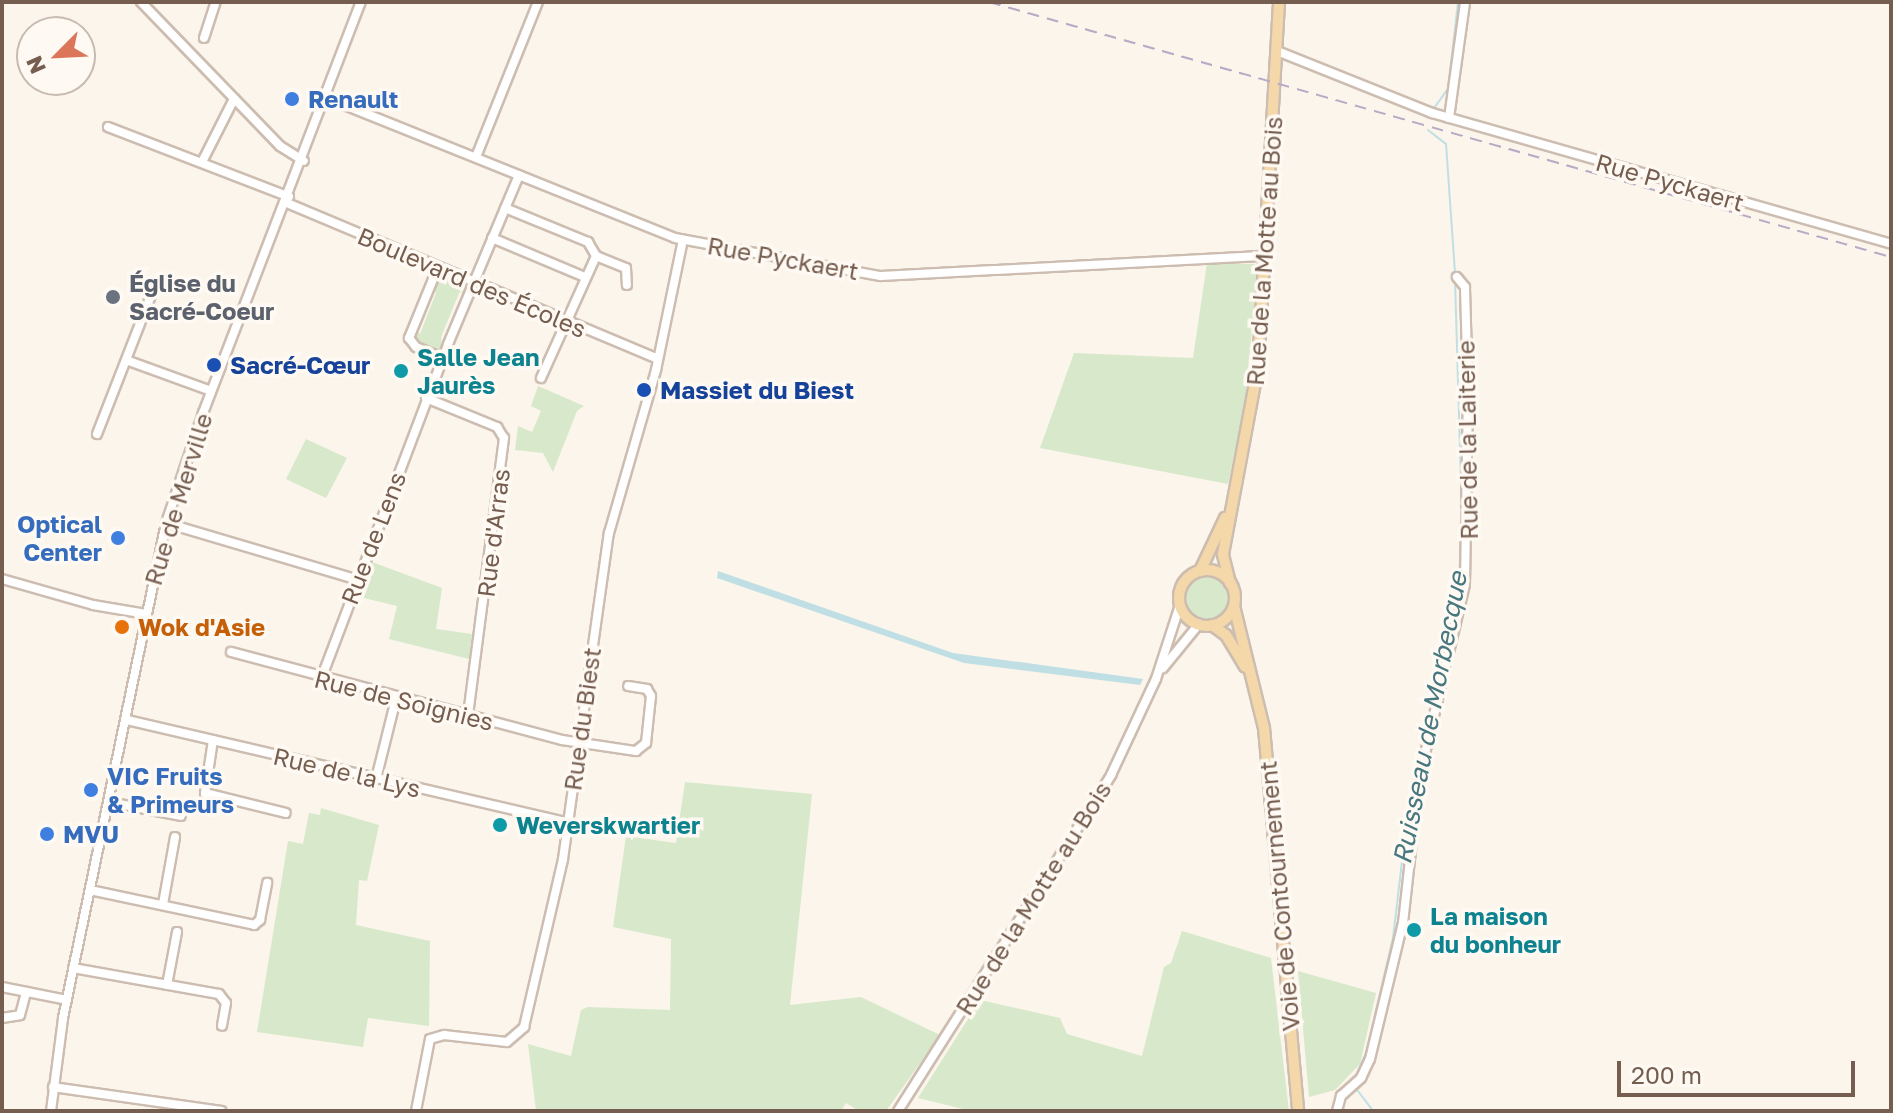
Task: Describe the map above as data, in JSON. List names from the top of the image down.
{
  "streets": {
    "main road": ["Rue de la Motte au Bois", "Voie de Contournement"],
    "street": [
      "Rue Pyckaert",
      "Boulevard des Écoles",
      "Rue de la Laiterie",
      "Rue de Merville",
      "Rue d'Arras",
      "Rue de Lens",
      "Rue de Soignies",
      "Rue du Biest",
      "Rue de la Lys"
    ]
  },
  "crossings": [
    ["Rue Pyckaert", "Rue de la Motte au Bois"],
    ["Rue Pyckaert", "Rue de Merville"],
    ["Rue Pyckaert", "Rue de Lens"],
    ["Rue Pyckaert", "Rue du Biest"],
    ["Boulevard des Écoles", "Rue de Merville"],
    ["Boulevard des Écoles", "Rue de Lens"],
    ["Boulevard des Écoles", "Rue du Biest"],
    ["Rue de Merville", "Rue de la Lys"],
    ["Rue d'Arras", "Rue de Lens"],
    ["Rue d'Arras", "Rue de Soignies"],
    ["Rue de Lens", "Rue de Soignies"],
    ["Rue de Soignies", "Rue du Biest"],
    ["Rue du Biest", "Rue de la Lys"]
  ],
  "water": ["Ruisseau de Morbecque"],
  "places": [
    "Renault",
    "Église du Sacré-Coeur",
    "Sacré-Cœur",
    "Salle Jean Jaurès",
    "Massiet du Biest",
    "Optical Center",
    "Wok d'Asie",
    "VIC Fruits & Primeurs",
    "Weverskwartier",
    "MVU",
    "La maison du bonheur"
  ],
  "scale_bar": "200 m",
  "north": "bottom left"
}
